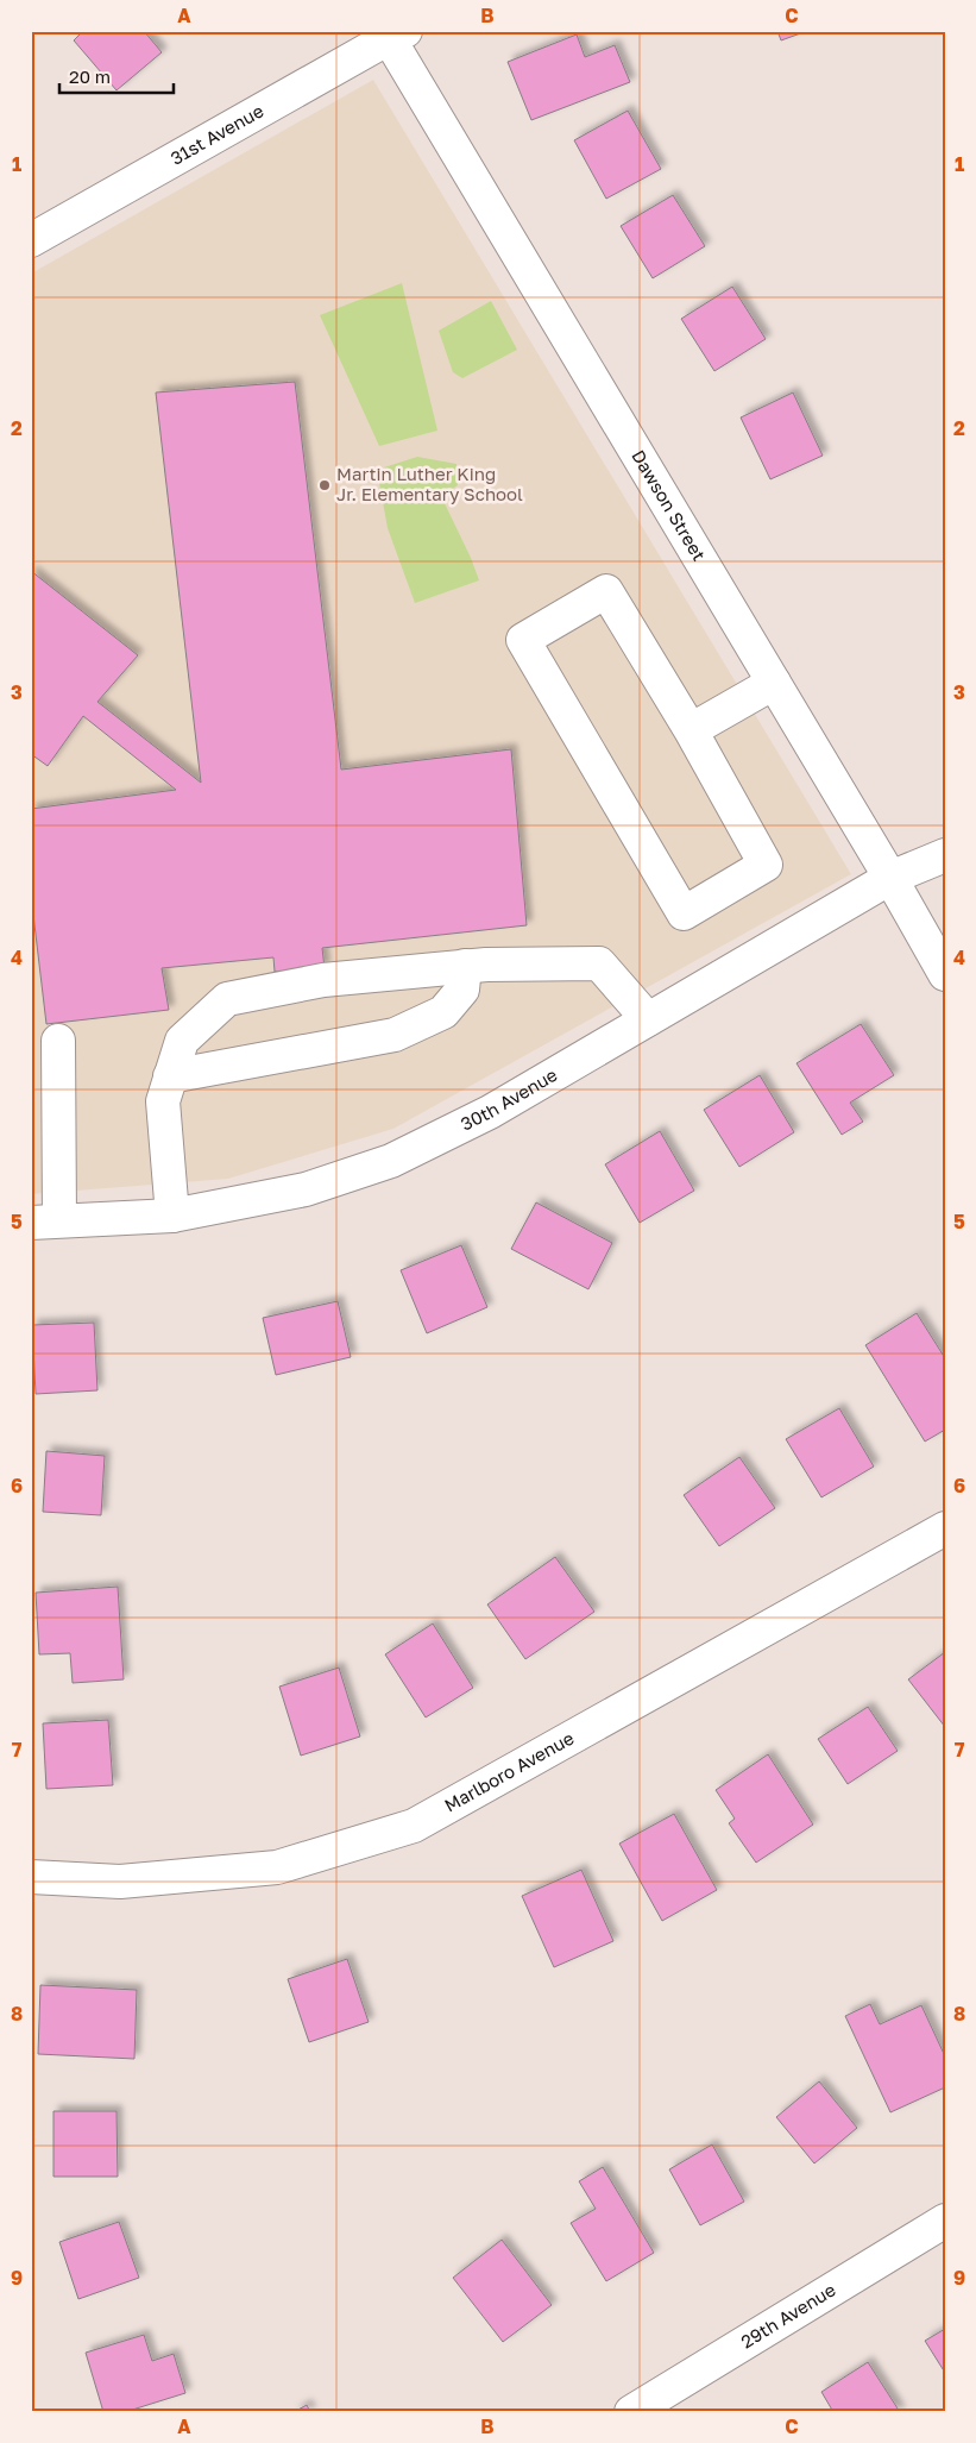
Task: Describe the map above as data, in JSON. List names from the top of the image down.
{
  "streets": {
    "street": [
      "31st Avenue",
      "Dawson Street",
      "30th Avenue",
      "Marlboro Avenue",
      "29th Avenue"
    ]
  },
  "crossings": [
    ["31st Avenue", "Dawson Street"],
    ["Dawson Street", "30th Avenue"]
  ],
  "places": ["Martin Luther King Jr. Elementary School"],
  "scale_bar": "20 m",
  "grid": {
    "columns": ["A", "B", "C"],
    "rows": [
      "1",
      "2",
      "3",
      "4",
      "5",
      "6",
      "7",
      "8",
      "9"
    ]
  }
}
